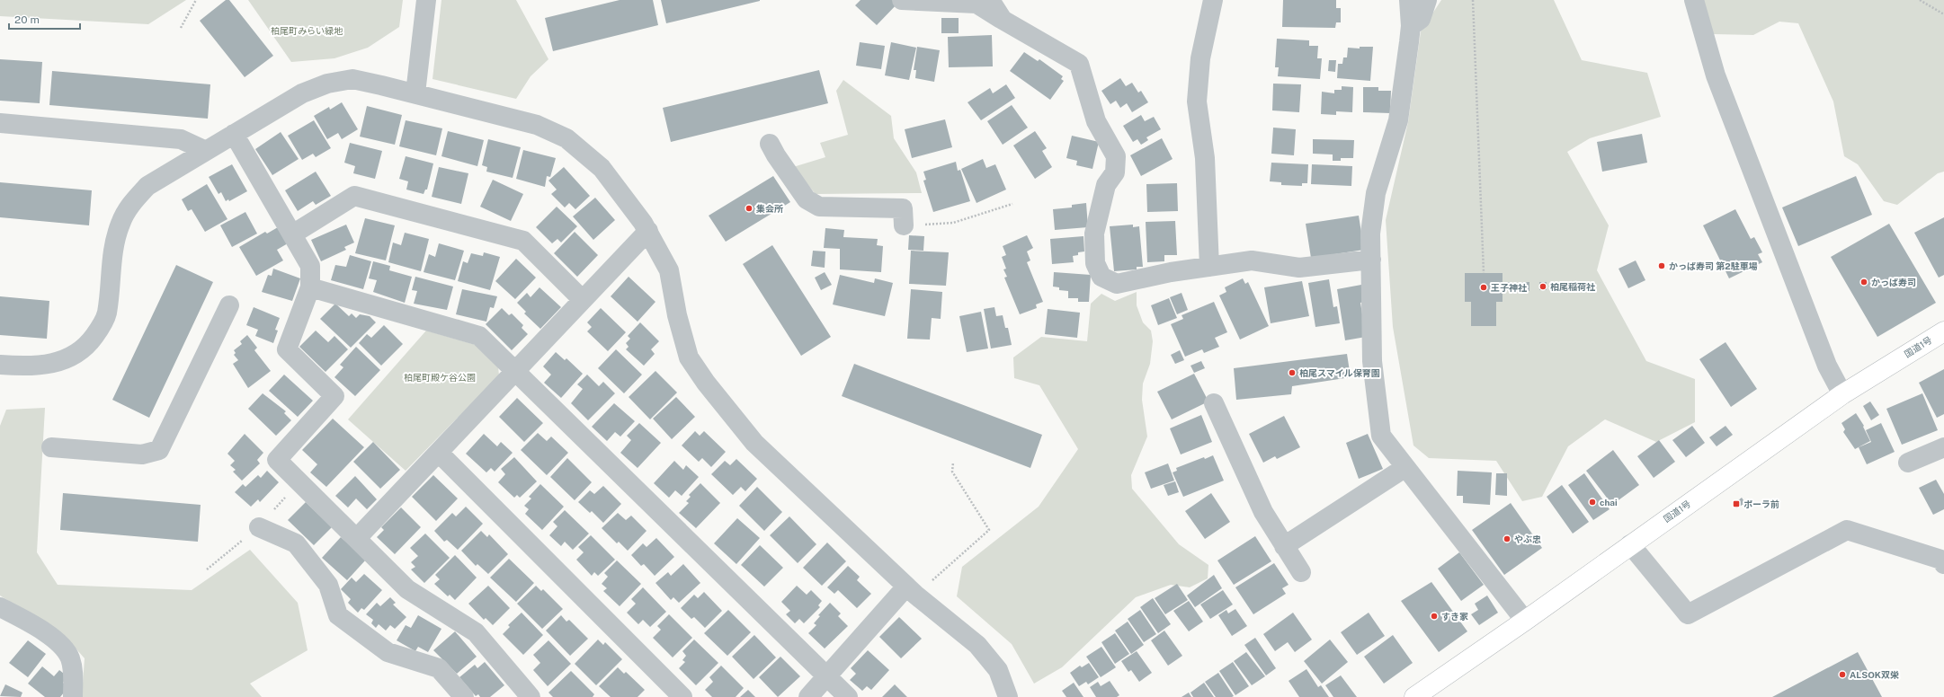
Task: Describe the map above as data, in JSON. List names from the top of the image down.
{
  "streets": {
    "highway": ["国道1号"]
  },
  "parks": ["柏尾町みらい緑地", "柏尾町殿ケ谷公園"],
  "places": {
    "other": [
      "集会所",
      "かっぱ寿司 第2駐車場",
      "かっぱ寿司",
      "柏尾稲荷社",
      "王子神社",
      "柏尾スマイル保育園",
      "chai",
      "やぶ忠",
      "すき家",
      "ALSOK双栄"
    ],
    "transit": ["ポーラ前"]
  },
  "scale_bar": "20 m"
}
